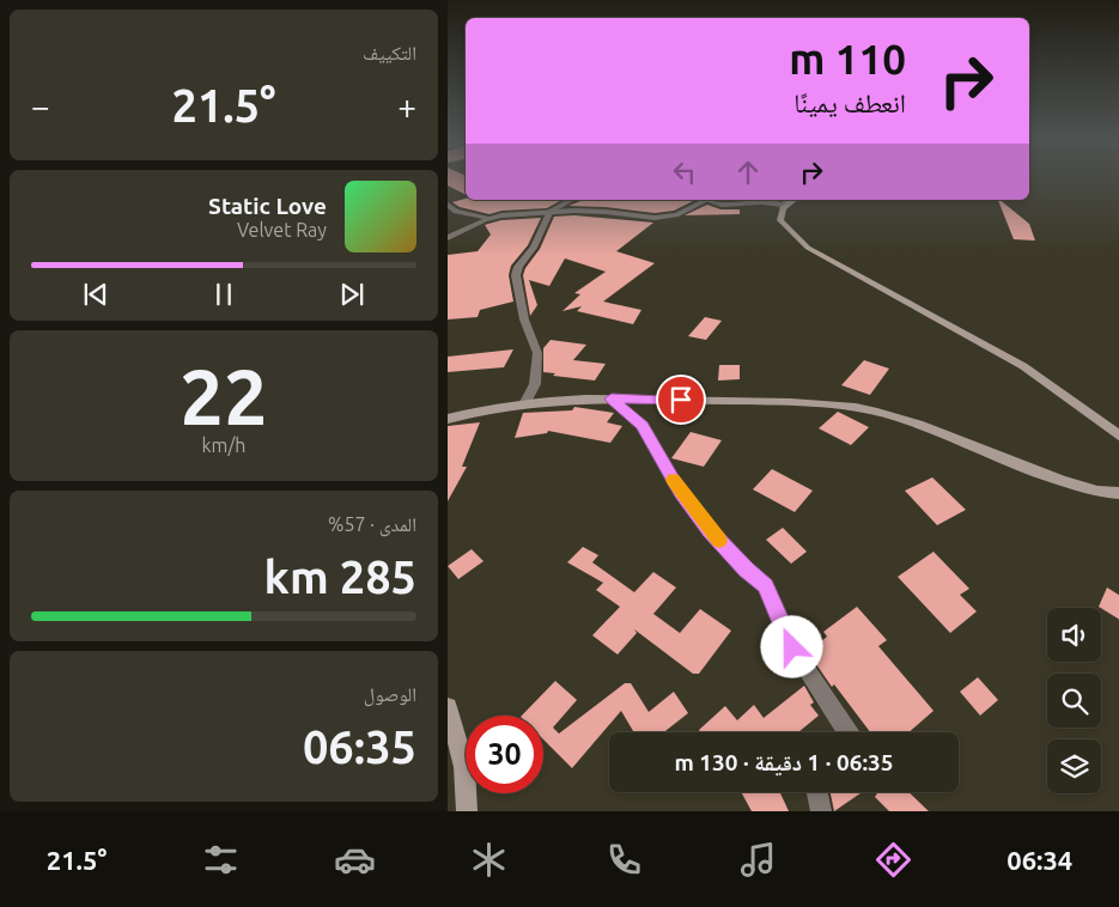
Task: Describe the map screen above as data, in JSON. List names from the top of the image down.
{
  "page": {
    "tile": [
      "التكييف",
      ["22", "km/h"],
      ["المدى · 57%", "285 km"],
      ["الوصول", "06:35"]
    ],
    "turn": ["110 m", "انعطف يمينًا"],
    "heat": ["−", "21.5°", "+"],
    "song": ["Static Love", "Velvet Ray"],
    "limit": "30",
    "trip": "06:35 · 1 دقيقة · 130 m",
    "tabs": ["06:34", "21.5°"]
  }
}
